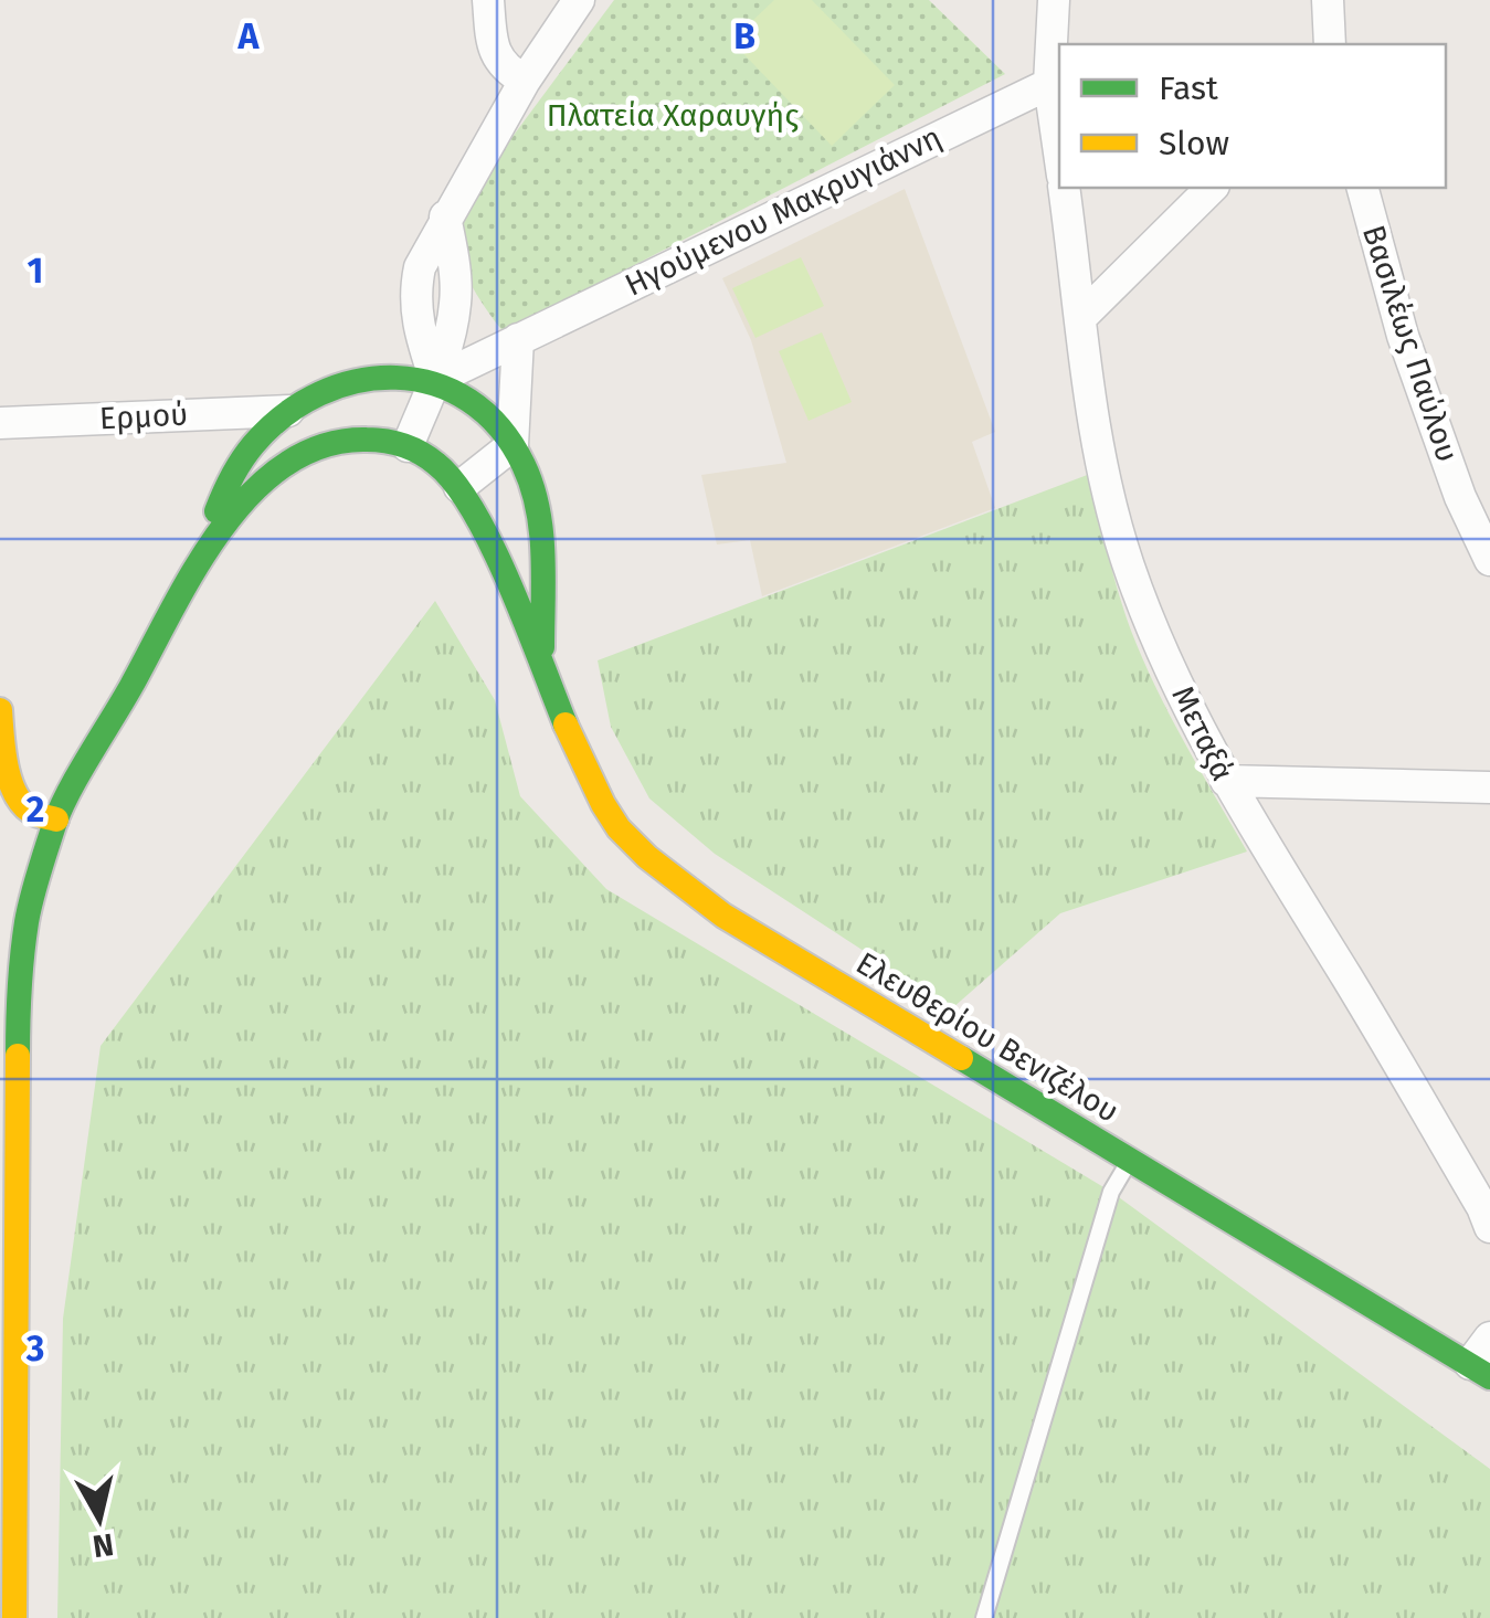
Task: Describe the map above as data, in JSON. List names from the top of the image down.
{
  "streets": {
    "main road": ["Ελευθερίου Βενιζέλου"],
    "street": [
      "Ηγούμενου Μακρυγιάννη",
      "Βασιλέως Παύλου",
      "Ερμού",
      "Μεταξά"
    ]
  },
  "crossings": [
    ["Ηγούμενου Μακρυγιάννη", "Ελευθερίου Βενιζέλου"],
    ["Ερμού", "Ελευθερίου Βενιζέλου"]
  ],
  "parks": ["Πλατεία Χαραυγής"],
  "legend": ["Fast", "Slow"],
  "north": "bottom",
  "grid": {
    "columns": ["A", "B"],
    "rows": ["1", "2", "3"]
  }
}
